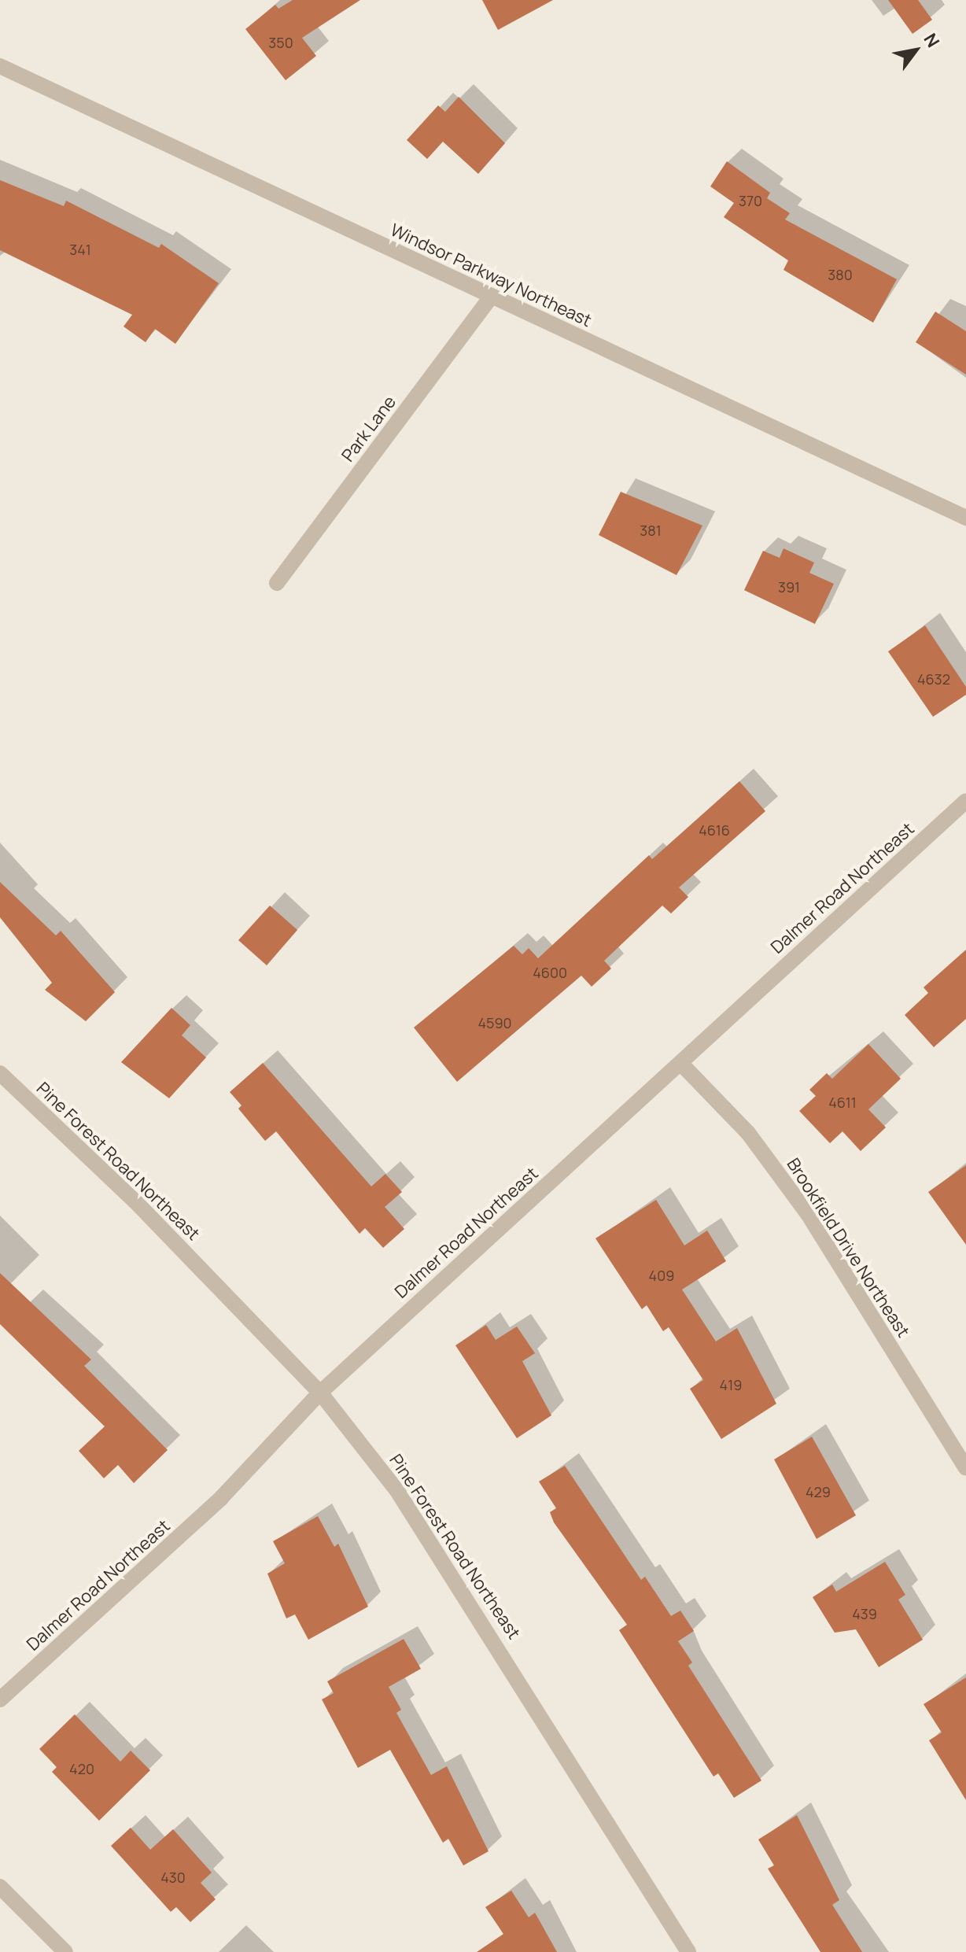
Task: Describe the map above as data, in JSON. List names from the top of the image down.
{
  "streets": {
    "street": [
      "Windsor Parkway Northeast",
      "Park Lane",
      "Dalmer Road Northeast",
      "Pine Forest Road Northeast",
      "Brookfield Drive Northeast"
    ]
  },
  "crossings": [
    ["Windsor Parkway Northeast", "Park Lane"],
    ["Dalmer Road Northeast", "Pine Forest Road Northeast"],
    ["Dalmer Road Northeast", "Brookfield Drive Northeast"]
  ],
  "house_numbers": [
    "350",
    "370",
    "341",
    "380",
    "381",
    "391",
    "4632",
    "4616",
    "4600",
    "4590",
    "4611",
    "409",
    "419",
    "429",
    "439",
    "420",
    "430"
  ],
  "north": "top right"
}
